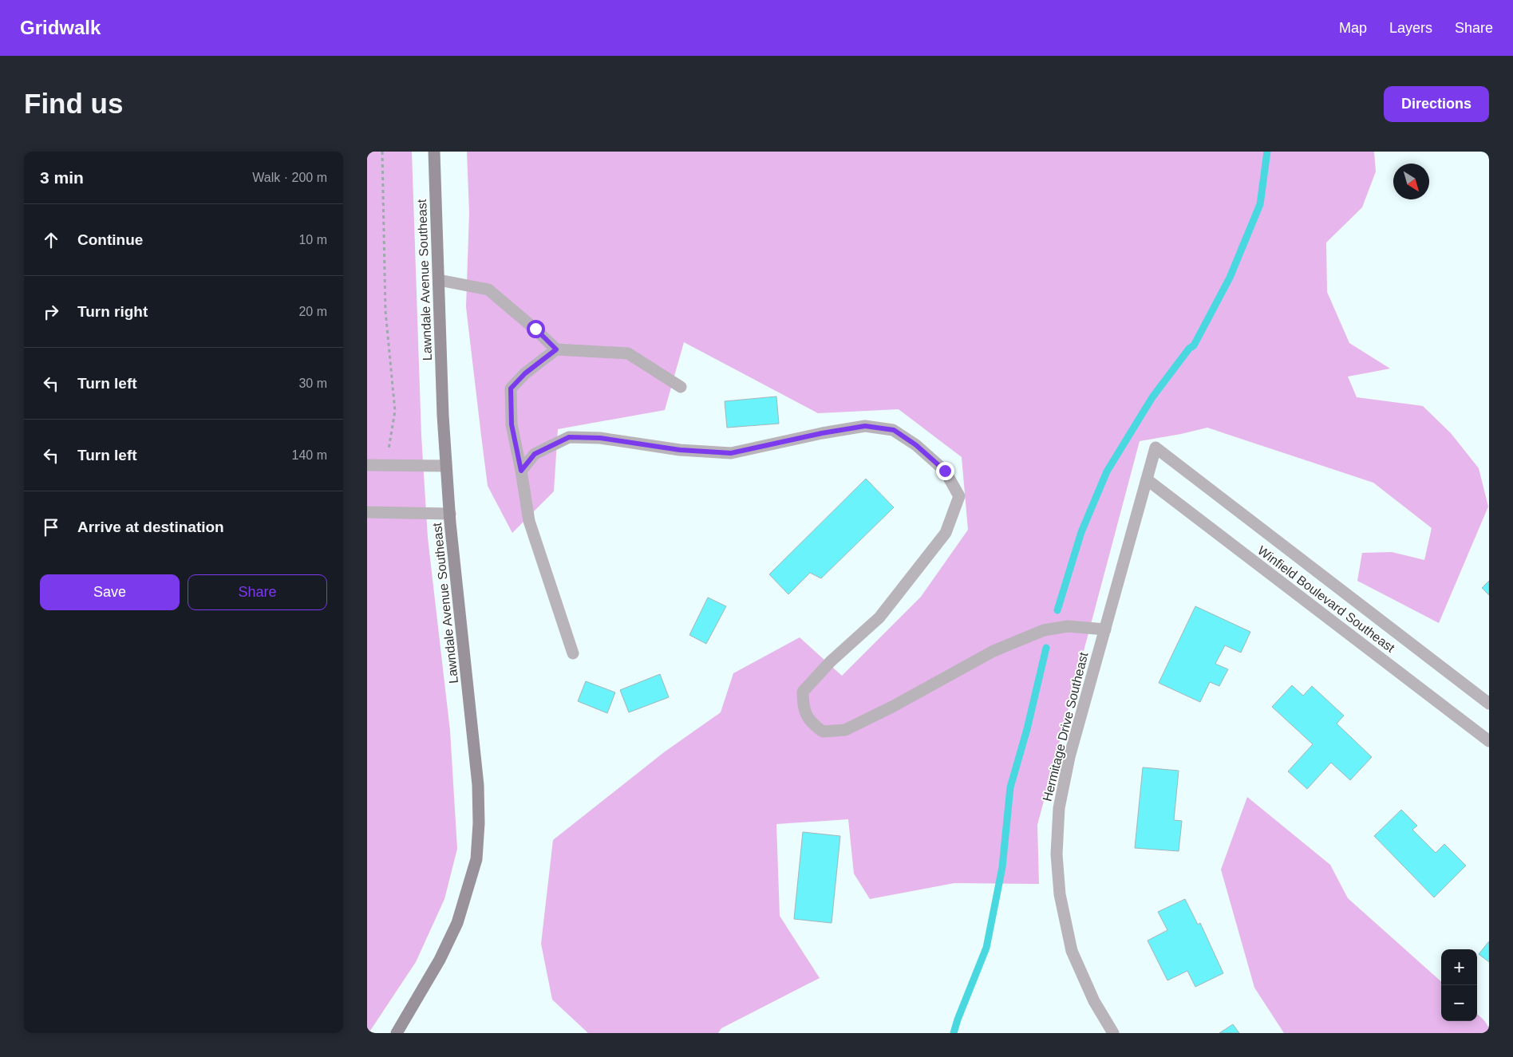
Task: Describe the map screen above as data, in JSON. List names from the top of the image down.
{
  "streets": {
    "street": ["Lawndale Avenue Southeast", "Winfield Boulevard Southeast", "Hermitage Drive Southeast"]
  },
  "crossings": [
    ["Winfield Boulevard Southeast", "Hermitage Drive Southeast"]
  ],
  "north": "bottom right",
  "page": {
    "header": "Gridwalk",
    "nav": ["Map", "Layers", "Share"],
    "buttons": [
      "Directions",
      ["Save", "Share"]
    ],
    "title": "Find us",
    "heading": ["3 min", "Walk · 200 m"],
    "list": [
      ["Continue", "10 m"],
      ["Turn right", "20 m"],
      ["Turn left", "30 m"],
      ["Turn left", "140 m"],
      "Arrive at destination"
    ],
    "map_buttons": ["+", "−"]
  }
}
